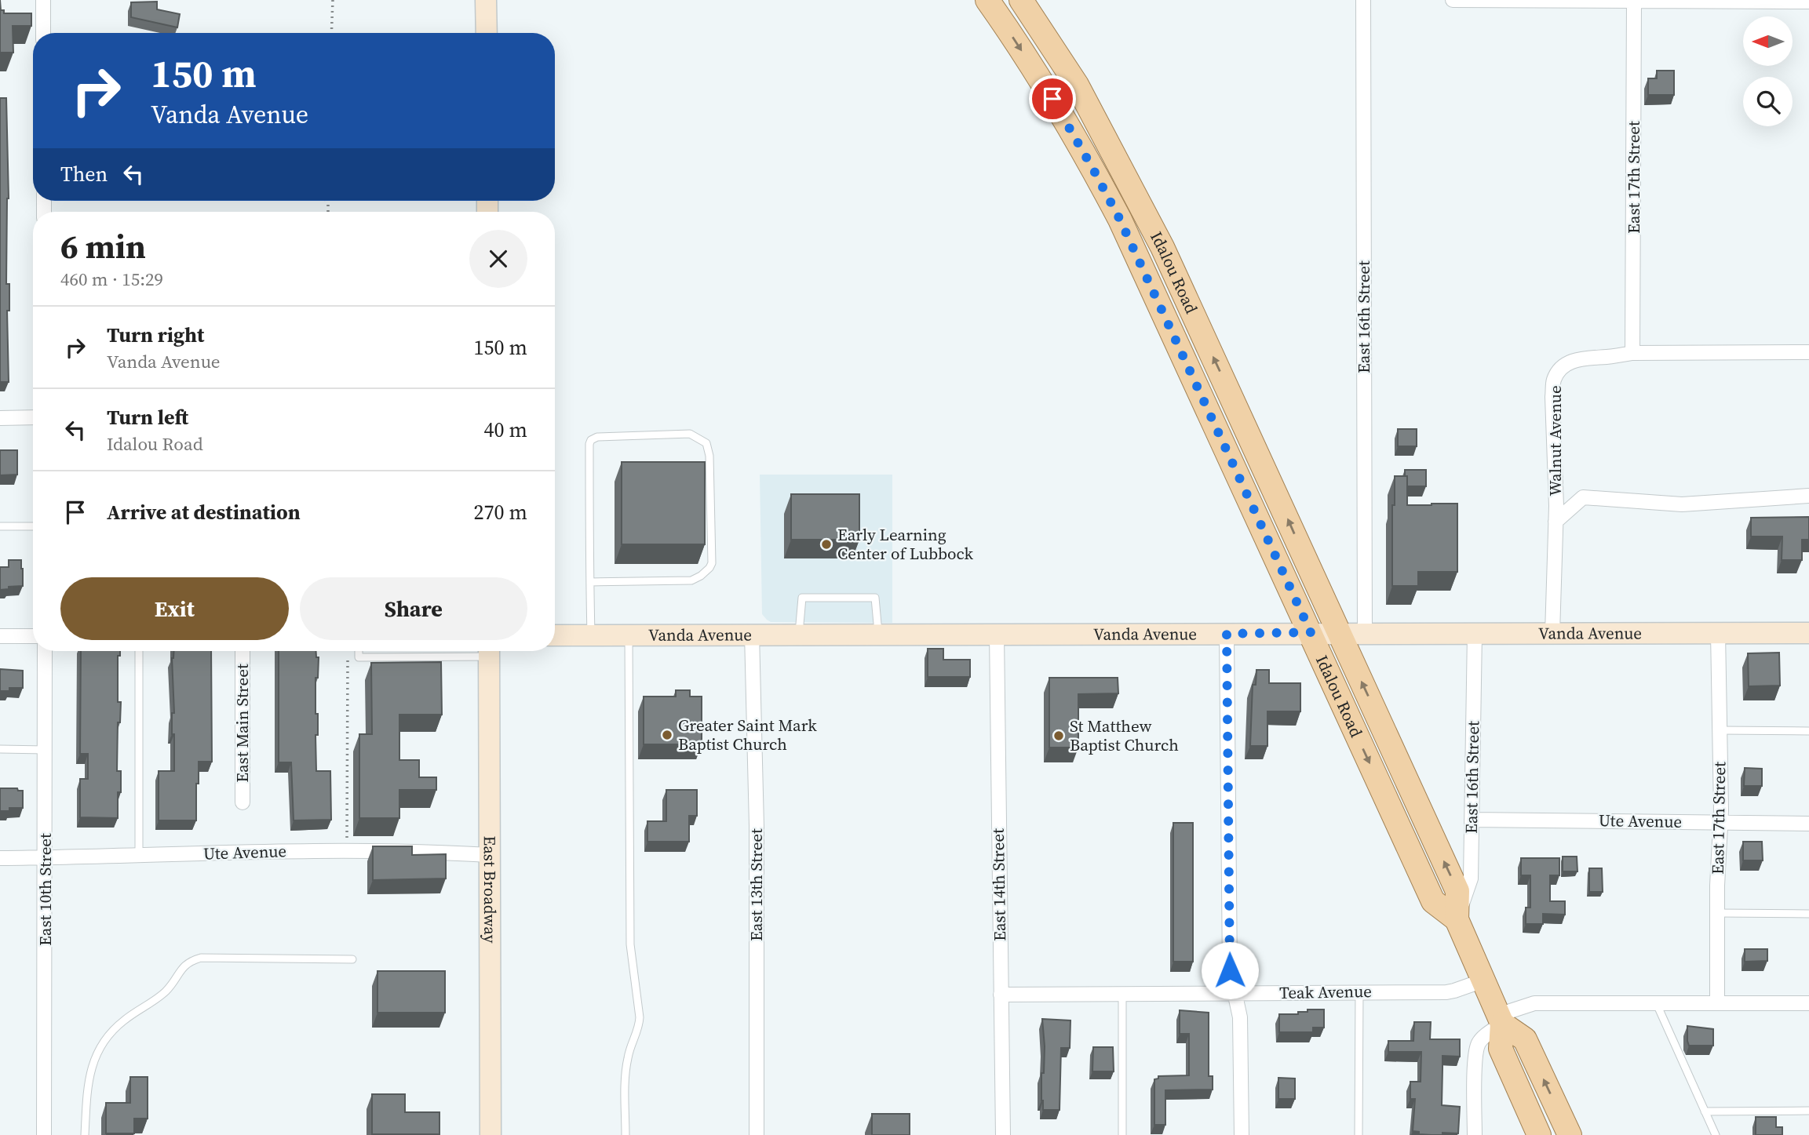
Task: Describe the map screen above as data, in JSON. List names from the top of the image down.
{
  "streets": {
    "main road": ["Idalou Road"],
    "street": [
      "East 17th Street",
      "East 16th Street",
      "Walnut Avenue",
      "Vanda Avenue",
      "East Main Street",
      "Ute Avenue",
      "East 13th Street",
      "East 14th Street",
      "East 10th Street",
      "East Broadway",
      "Teak Avenue"
    ]
  },
  "crossings": [
    ["East 17th Street", "Walnut Avenue"],
    ["East 17th Street", "Vanda Avenue"],
    ["East 17th Street", "Ute Avenue"],
    ["Idalou Road", "East 16th Street"],
    ["Idalou Road", "Vanda Avenue"],
    ["Idalou Road", "Teak Avenue"],
    ["East 16th Street", "Vanda Avenue"],
    ["East 16th Street", "Ute Avenue"],
    ["Walnut Avenue", "Vanda Avenue"],
    ["Vanda Avenue", "East 13th Street"],
    ["Vanda Avenue", "East 14th Street"],
    ["Ute Avenue", "East 10th Street"],
    ["Ute Avenue", "East Broadway"],
    ["East 14th Street", "Teak Avenue"]
  ],
  "places": ["Early Learning Center of Lubbock", "Greater Saint Mark Baptist Church", "St Matthew Baptist Church"],
  "north": "left",
  "page": {
    "turn": ["150 m", "Vanda Avenue"],
    "then": "Then",
    "heading": ["6 min", "460 m · 15:29"],
    "list": [
      {
        "name": "Turn right",
        "note": "Vanda Avenue",
        "value": "150 m"
      },
      {
        "name": "Turn left",
        "note": "Idalou Road",
        "value": "40 m"
      },
      {
        "name": "Arrive at destination",
        "value": "270 m"
      }
    ],
    "buttons": ["Exit", "Share"]
  }
}
